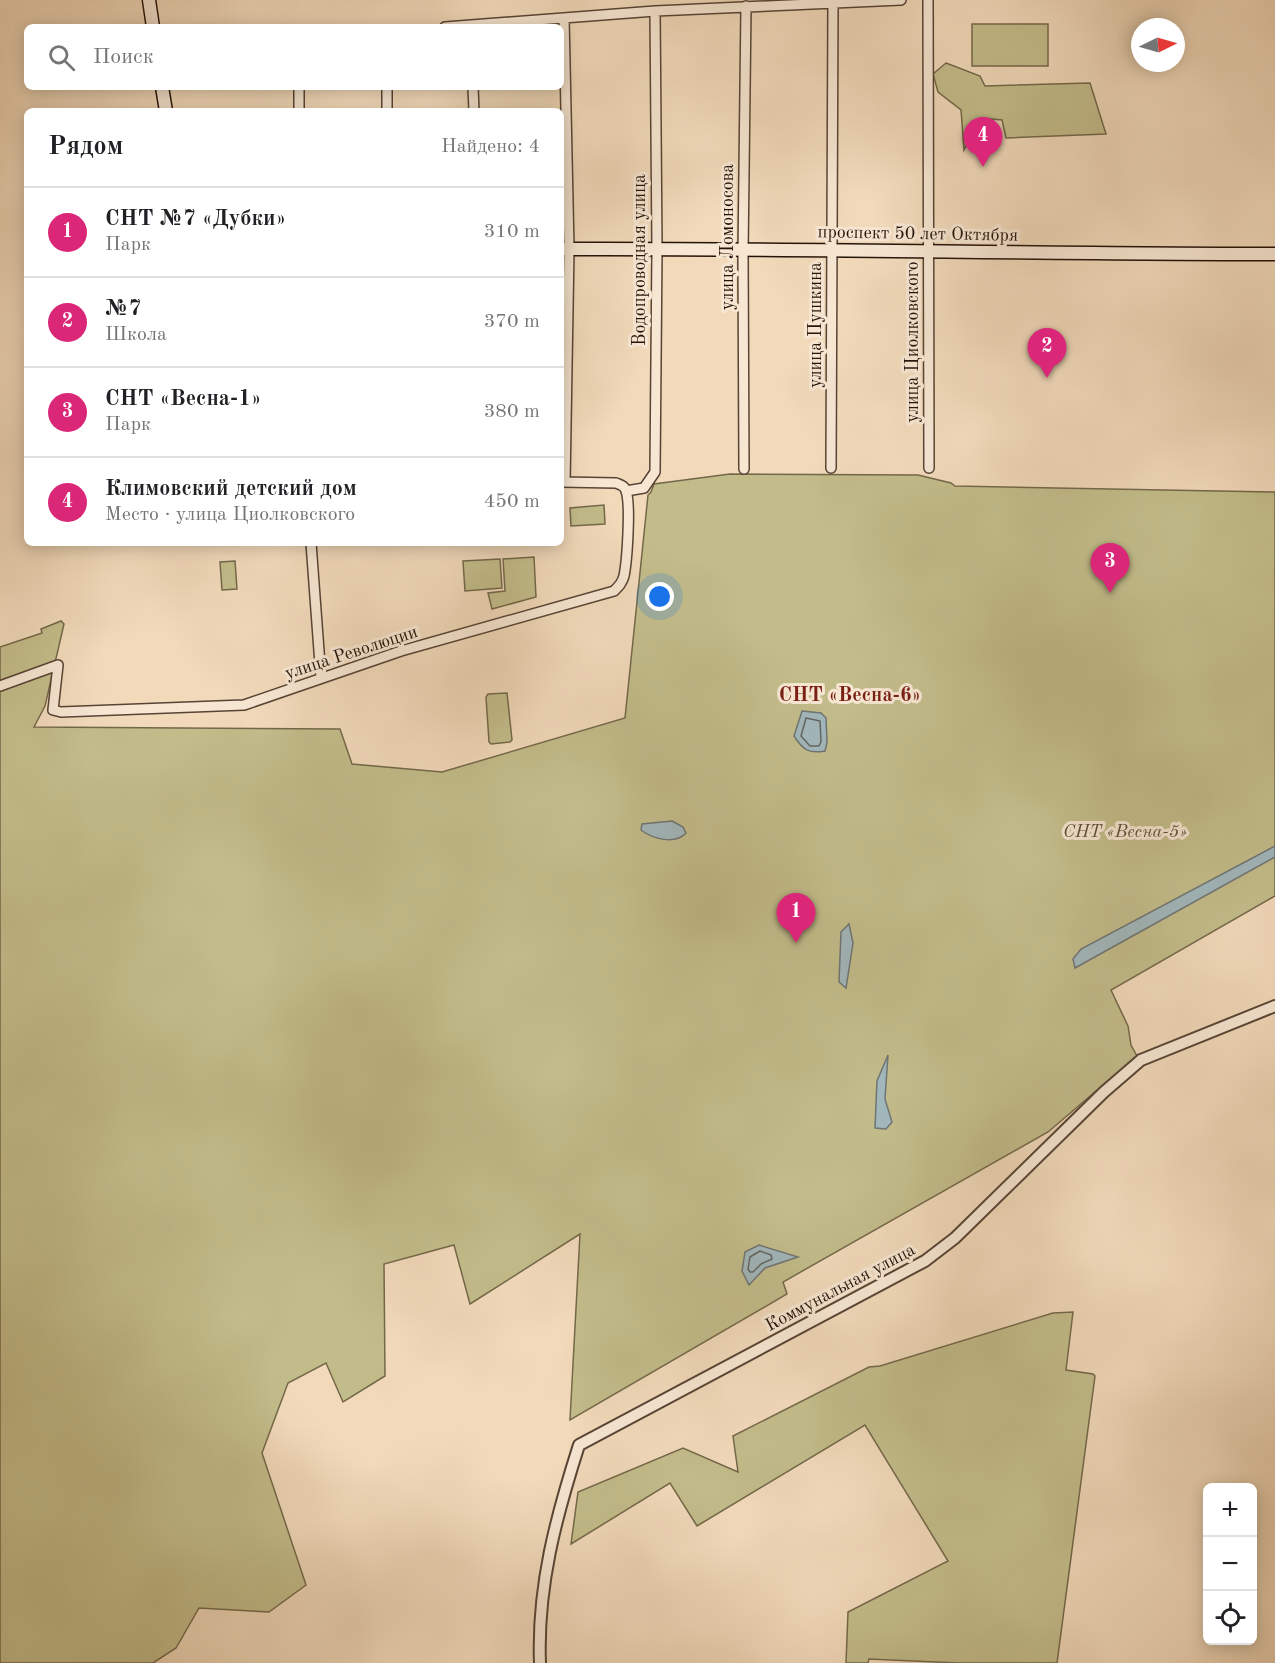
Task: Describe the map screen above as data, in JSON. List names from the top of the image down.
{
  "streets": {
    "main road": ["проспект 50 лет Октября"],
    "street": [
      "улица Ломоносова",
      "Водопроводная улица",
      "улица Пушкина",
      "улица Циолковского",
      "улица Революции",
      "Коммунальная улица"
    ]
  },
  "crossings": [
    ["проспект 50 лет Октября", "улица Ломоносова"],
    ["проспект 50 лет Октября", "Водопроводная улица"],
    ["проспект 50 лет Октября", "улица Пушкина"],
    ["проспект 50 лет Октября", "улица Циолковского"],
    ["Водопроводная улица", "улица Революции"]
  ],
  "districts": ["СНТ «Весна-6»"],
  "parks": ["СНТ «Весна-5»"],
  "north": "right",
  "page": {
    "search": "Поиск",
    "heading": ["Рядом", "Найдено: 4"],
    "pins": [
      "4",
      "2",
      "3",
      "1"
    ],
    "list": [
      {
        "mark": "1",
        "name": "СНТ №7 «Дубки»",
        "note": "Парк",
        "value": "310 m"
      },
      {
        "mark": "2",
        "name": "№7",
        "note": "Школа",
        "value": "370 m"
      },
      {
        "mark": "3",
        "name": "СНТ «Весна-1»",
        "note": "Парк",
        "value": "380 m"
      },
      {
        "mark": "4",
        "name": "Климовский детский дом",
        "note": "Место · улица Циолковского",
        "value": "450 m"
      }
    ],
    "map_buttons": ["+", "−"]
  }
}
